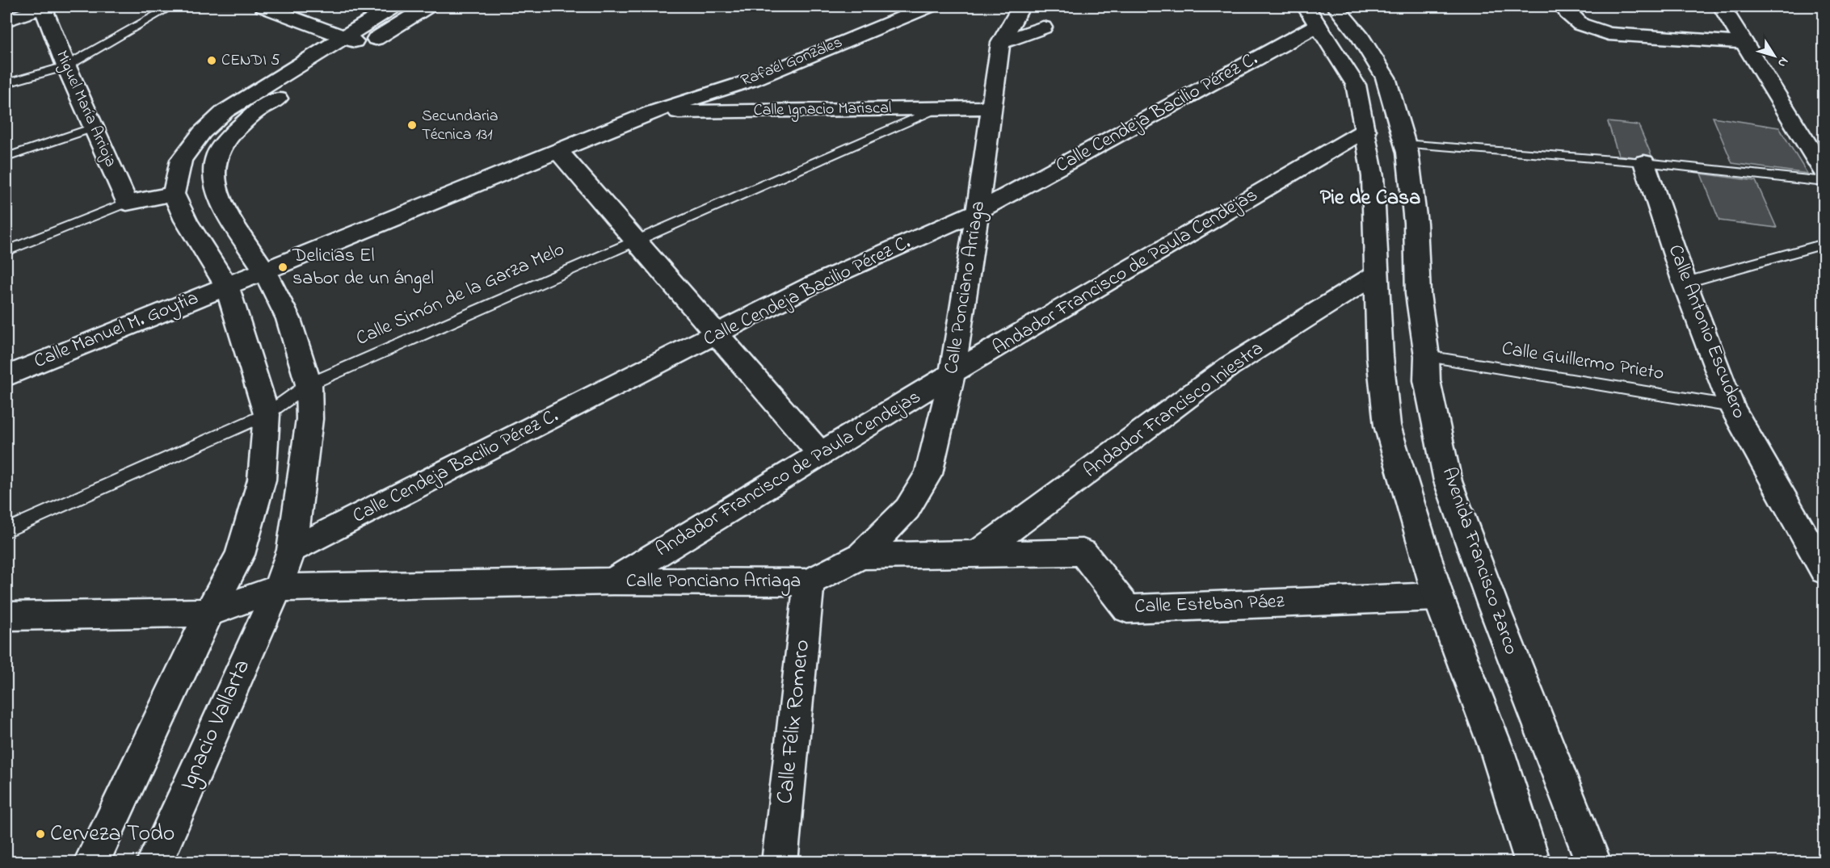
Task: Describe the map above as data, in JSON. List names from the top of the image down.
{
  "streets": {
    "street": [
      "Rafaél Gonzáles",
      "Miguel María Arrioja",
      "Calle Ignacio Mariscal",
      "Calle Cendeja Bacilio Pérez C.",
      "Andador Francisco de Paula Cendejas",
      "Calle Ponciano Arriaga",
      "Calle Manuel M. Goytia",
      "Calle Antonio Escudero",
      "Andador Francisco Iniestra",
      "Avenida Francisco Zarco",
      "Calle Esteban Páez",
      "Calle Félix Romero",
      "Ignacio Vallarta"
    ],
    "lane": ["Calle Simón de la Garza Melo", "Calle Guillermo Prieto"]
  },
  "crossings": [
    ["Rafaél Gonzáles", "Calle Ignacio Mariscal"],
    ["Rafaél Gonzáles", "Calle Manuel M. Goytia"],
    ["Calle Ignacio Mariscal", "Calle Ponciano Arriaga"],
    ["Calle Ignacio Mariscal", "Calle Simón de la Garza Melo"],
    ["Calle Cendeja Bacilio Pérez C.", "Calle Ponciano Arriaga"],
    ["Calle Cendeja Bacilio Pérez C.", "Avenida Francisco Zarco"],
    ["Calle Cendeja Bacilio Pérez C.", "Ignacio Vallarta"],
    ["Andador Francisco de Paula Cendejas", "Calle Ponciano Arriaga"],
    ["Calle Ponciano Arriaga", "Calle Esteban Páez"],
    ["Calle Ponciano Arriaga", "Calle Félix Romero"],
    ["Calle Ponciano Arriaga", "Ignacio Vallarta"],
    ["Calle Simón de la Garza Melo", "Ignacio Vallarta"],
    ["Calle Manuel M. Goytia", "Ignacio Vallarta"],
    ["Calle Antonio Escudero", "Calle Guillermo Prieto"],
    ["Calle Guillermo Prieto", "Avenida Francisco Zarco"],
    ["Andador Francisco Iniestra", "Calle Esteban Páez"]
  ],
  "districts": ["Pie de Casa"],
  "places": [
    "CENDI 5",
    "Secundaria Técnica 131",
    "Delicias El sabor de un ángel",
    "Cerveza Todo"
  ],
  "north": "bottom right"
}
